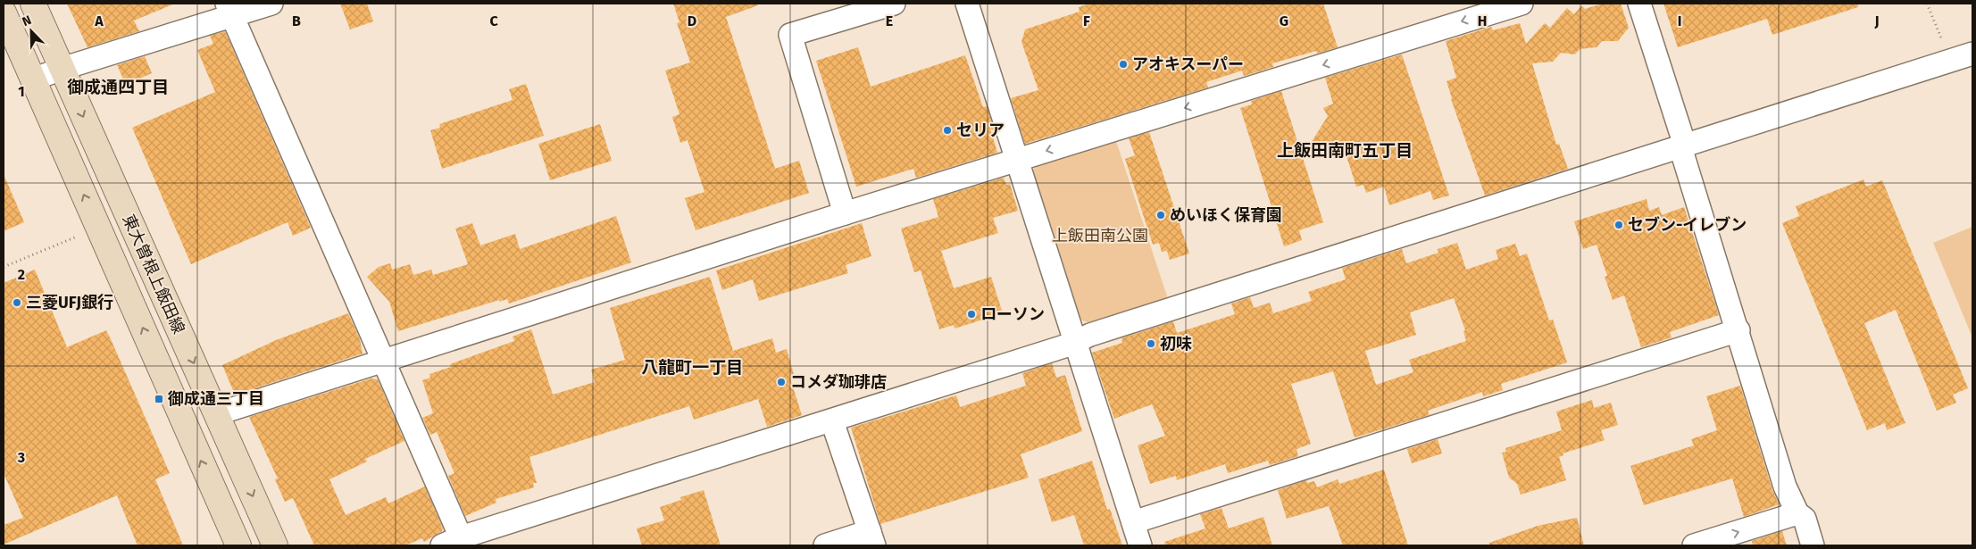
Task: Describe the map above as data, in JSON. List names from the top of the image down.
{
  "streets": {
    "street": ["東大曽根上飯田線"]
  },
  "districts": ["御成通四丁目", "上飯田南町五丁目", "八龍町一丁目"],
  "parks": ["上飯田南公園"],
  "places": {
    "other": [
      "アオキスーパー",
      "セリア",
      "めいほく保育園",
      "セブン-イレブン",
      "三菱UFJ銀行",
      "ローソン",
      "初味",
      "コメダ珈琲店"
    ],
    "transit": ["御成通三丁目"]
  },
  "north": "top left",
  "grid": {
    "columns": [
      "A",
      "B",
      "C",
      "D",
      "E",
      "F",
      "G",
      "H",
      "I",
      "J"
    ],
    "rows": ["1", "2", "3"]
  }
}
